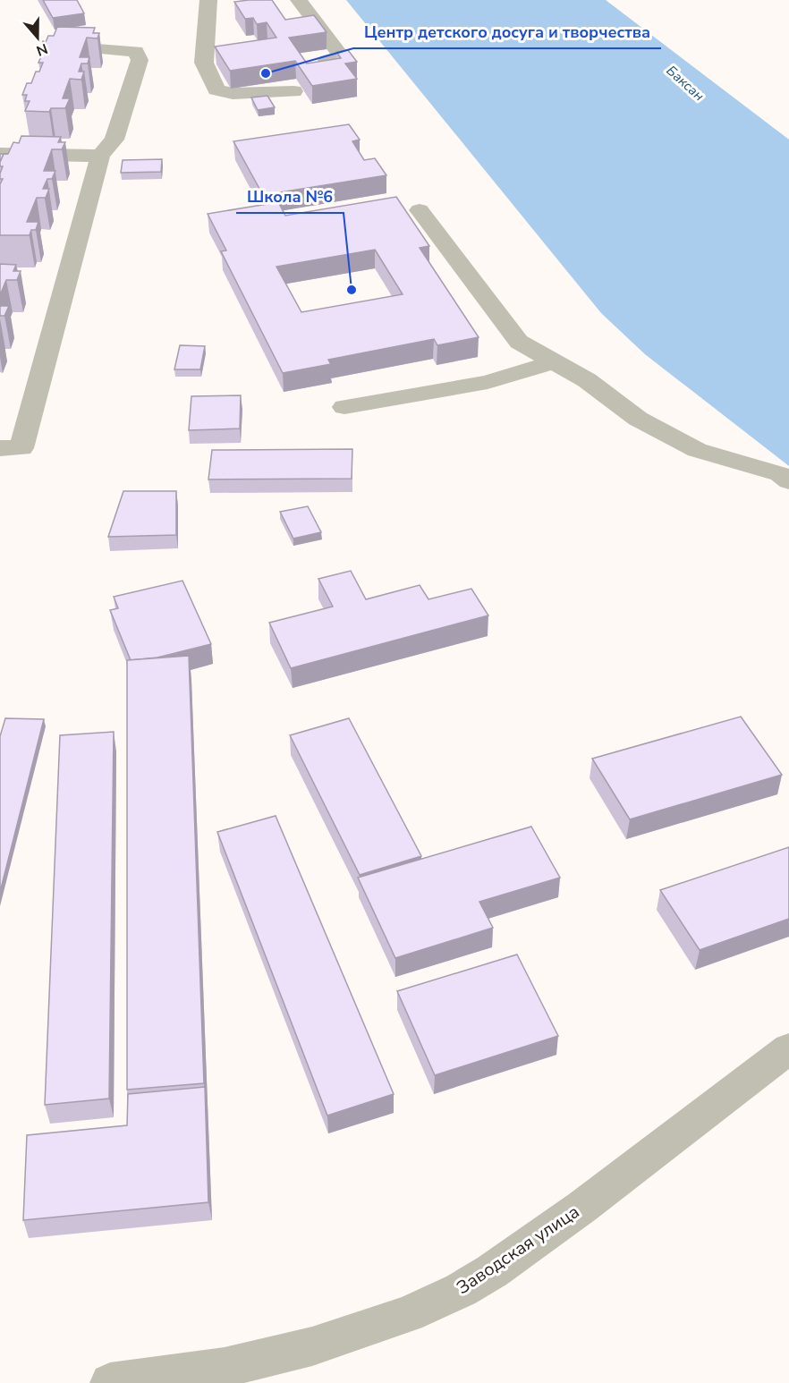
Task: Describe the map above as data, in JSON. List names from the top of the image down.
{
  "streets": {
    "street": ["Заводская улица"]
  },
  "water": ["Баксан"],
  "places": ["Центр детского досуга и творчества", "Школа №6"],
  "north": "bottom"
}
